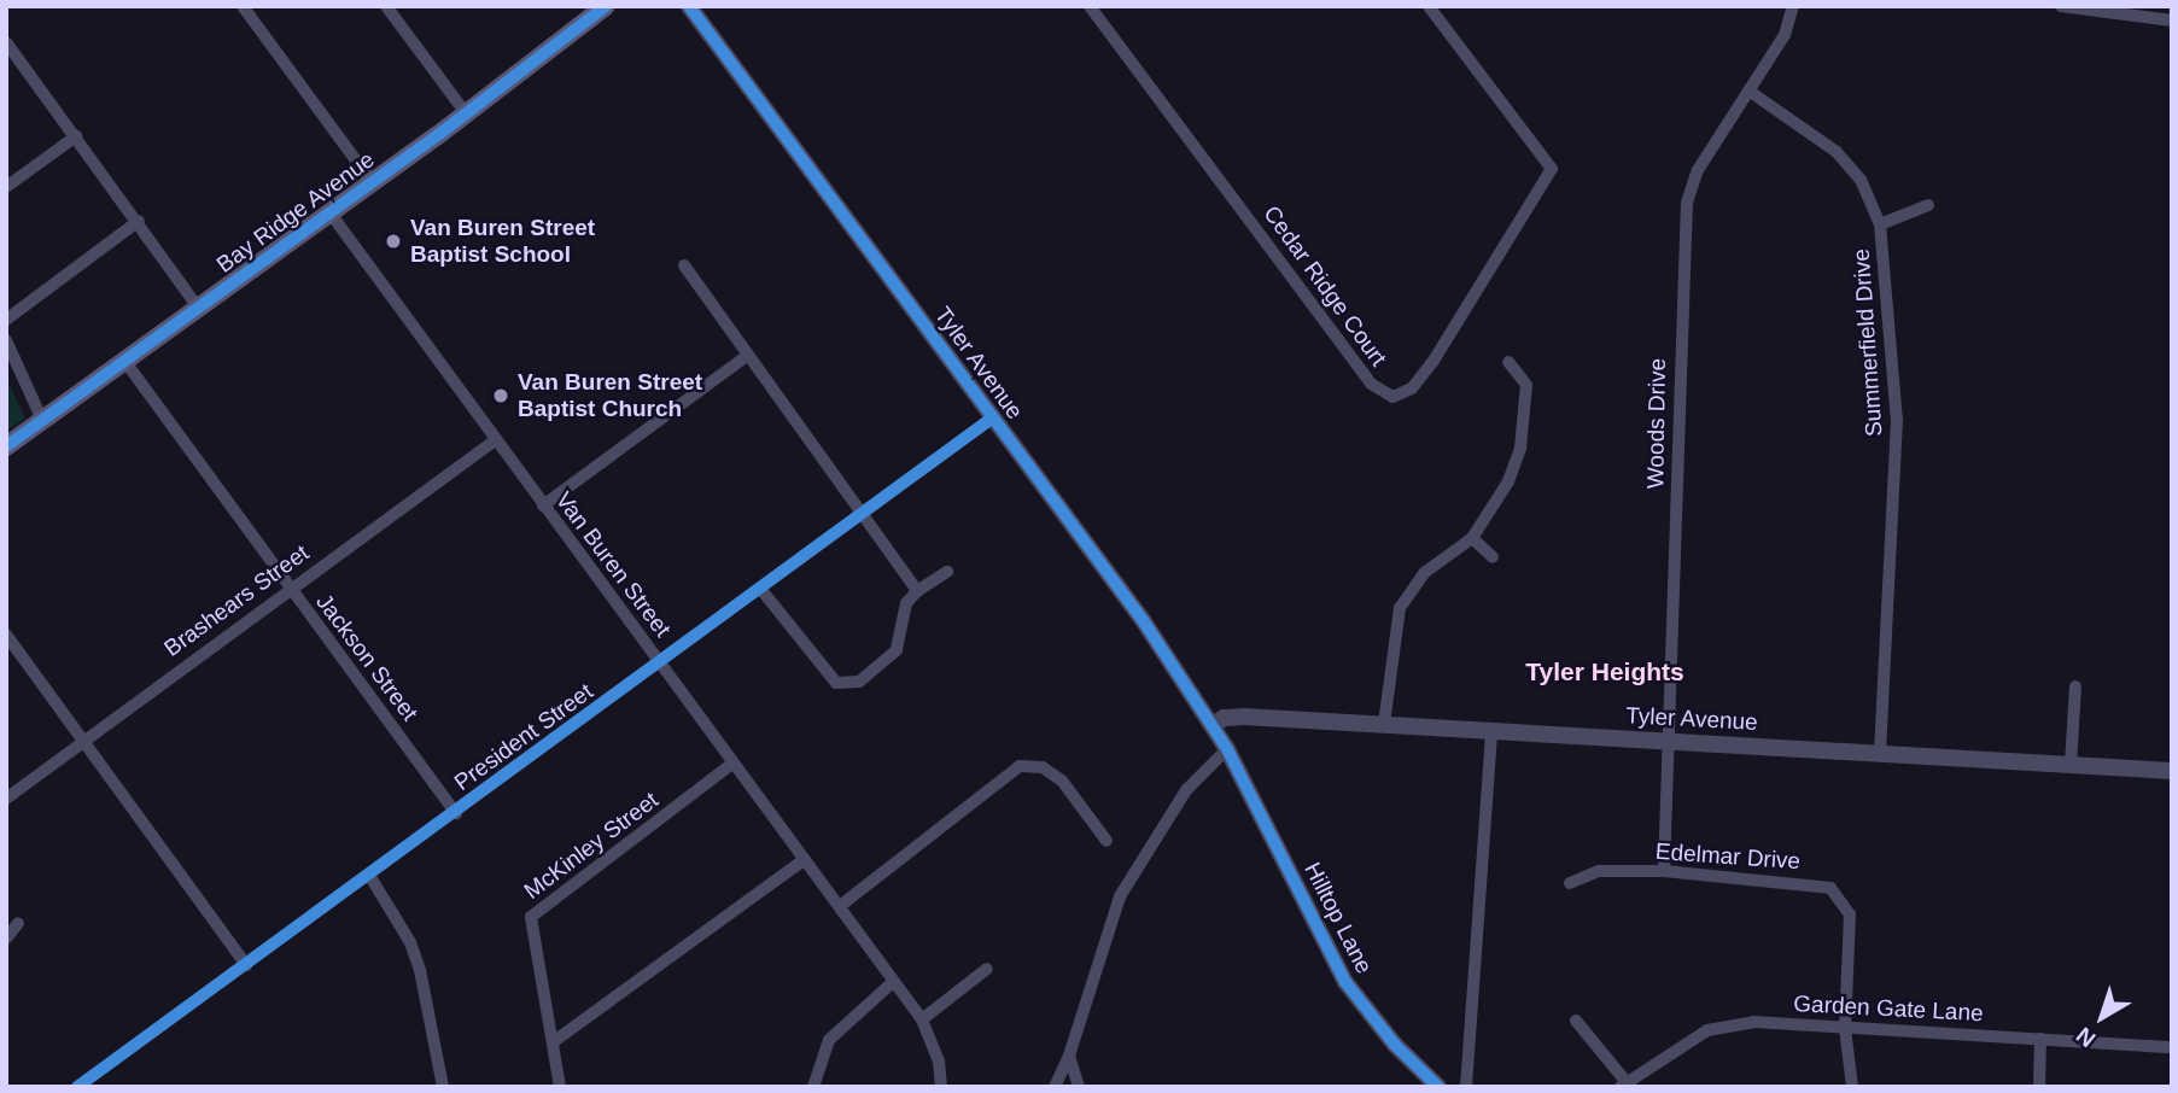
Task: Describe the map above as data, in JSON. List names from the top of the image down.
{
  "streets": {
    "main road": ["Bay Ridge Avenue"],
    "street": [
      "Cedar Ridge Court",
      "Summerfield Drive",
      "Tyler Avenue",
      "Woods Drive",
      "Van Buren Street",
      "Brashears Street",
      "Jackson Street",
      "President Street",
      "McKinley Street",
      "Edelmar Drive",
      "Hilltop Lane",
      "Garden Gate Lane"
    ]
  },
  "crossings": [
    ["Bay Ridge Avenue", "Van Buren Street"],
    ["Bay Ridge Avenue", "Jackson Street"],
    ["Summerfield Drive", "Tyler Avenue"],
    ["Summerfield Drive", "Woods Drive"],
    ["Tyler Avenue", "Woods Drive"],
    ["Tyler Avenue", "President Street"],
    ["Tyler Avenue", "Hilltop Lane"],
    ["Woods Drive", "Edelmar Drive"],
    ["Van Buren Street", "Brashears Street"],
    ["Van Buren Street", "President Street"],
    ["Van Buren Street", "McKinley Street"],
    ["Brashears Street", "Jackson Street"],
    ["Jackson Street", "President Street"],
    ["Edelmar Drive", "Garden Gate Lane"]
  ],
  "districts": ["Tyler Heights"],
  "places": ["Van Buren Street Baptist School", "Van Buren Street Baptist Church"],
  "north": "bottom left"
}
